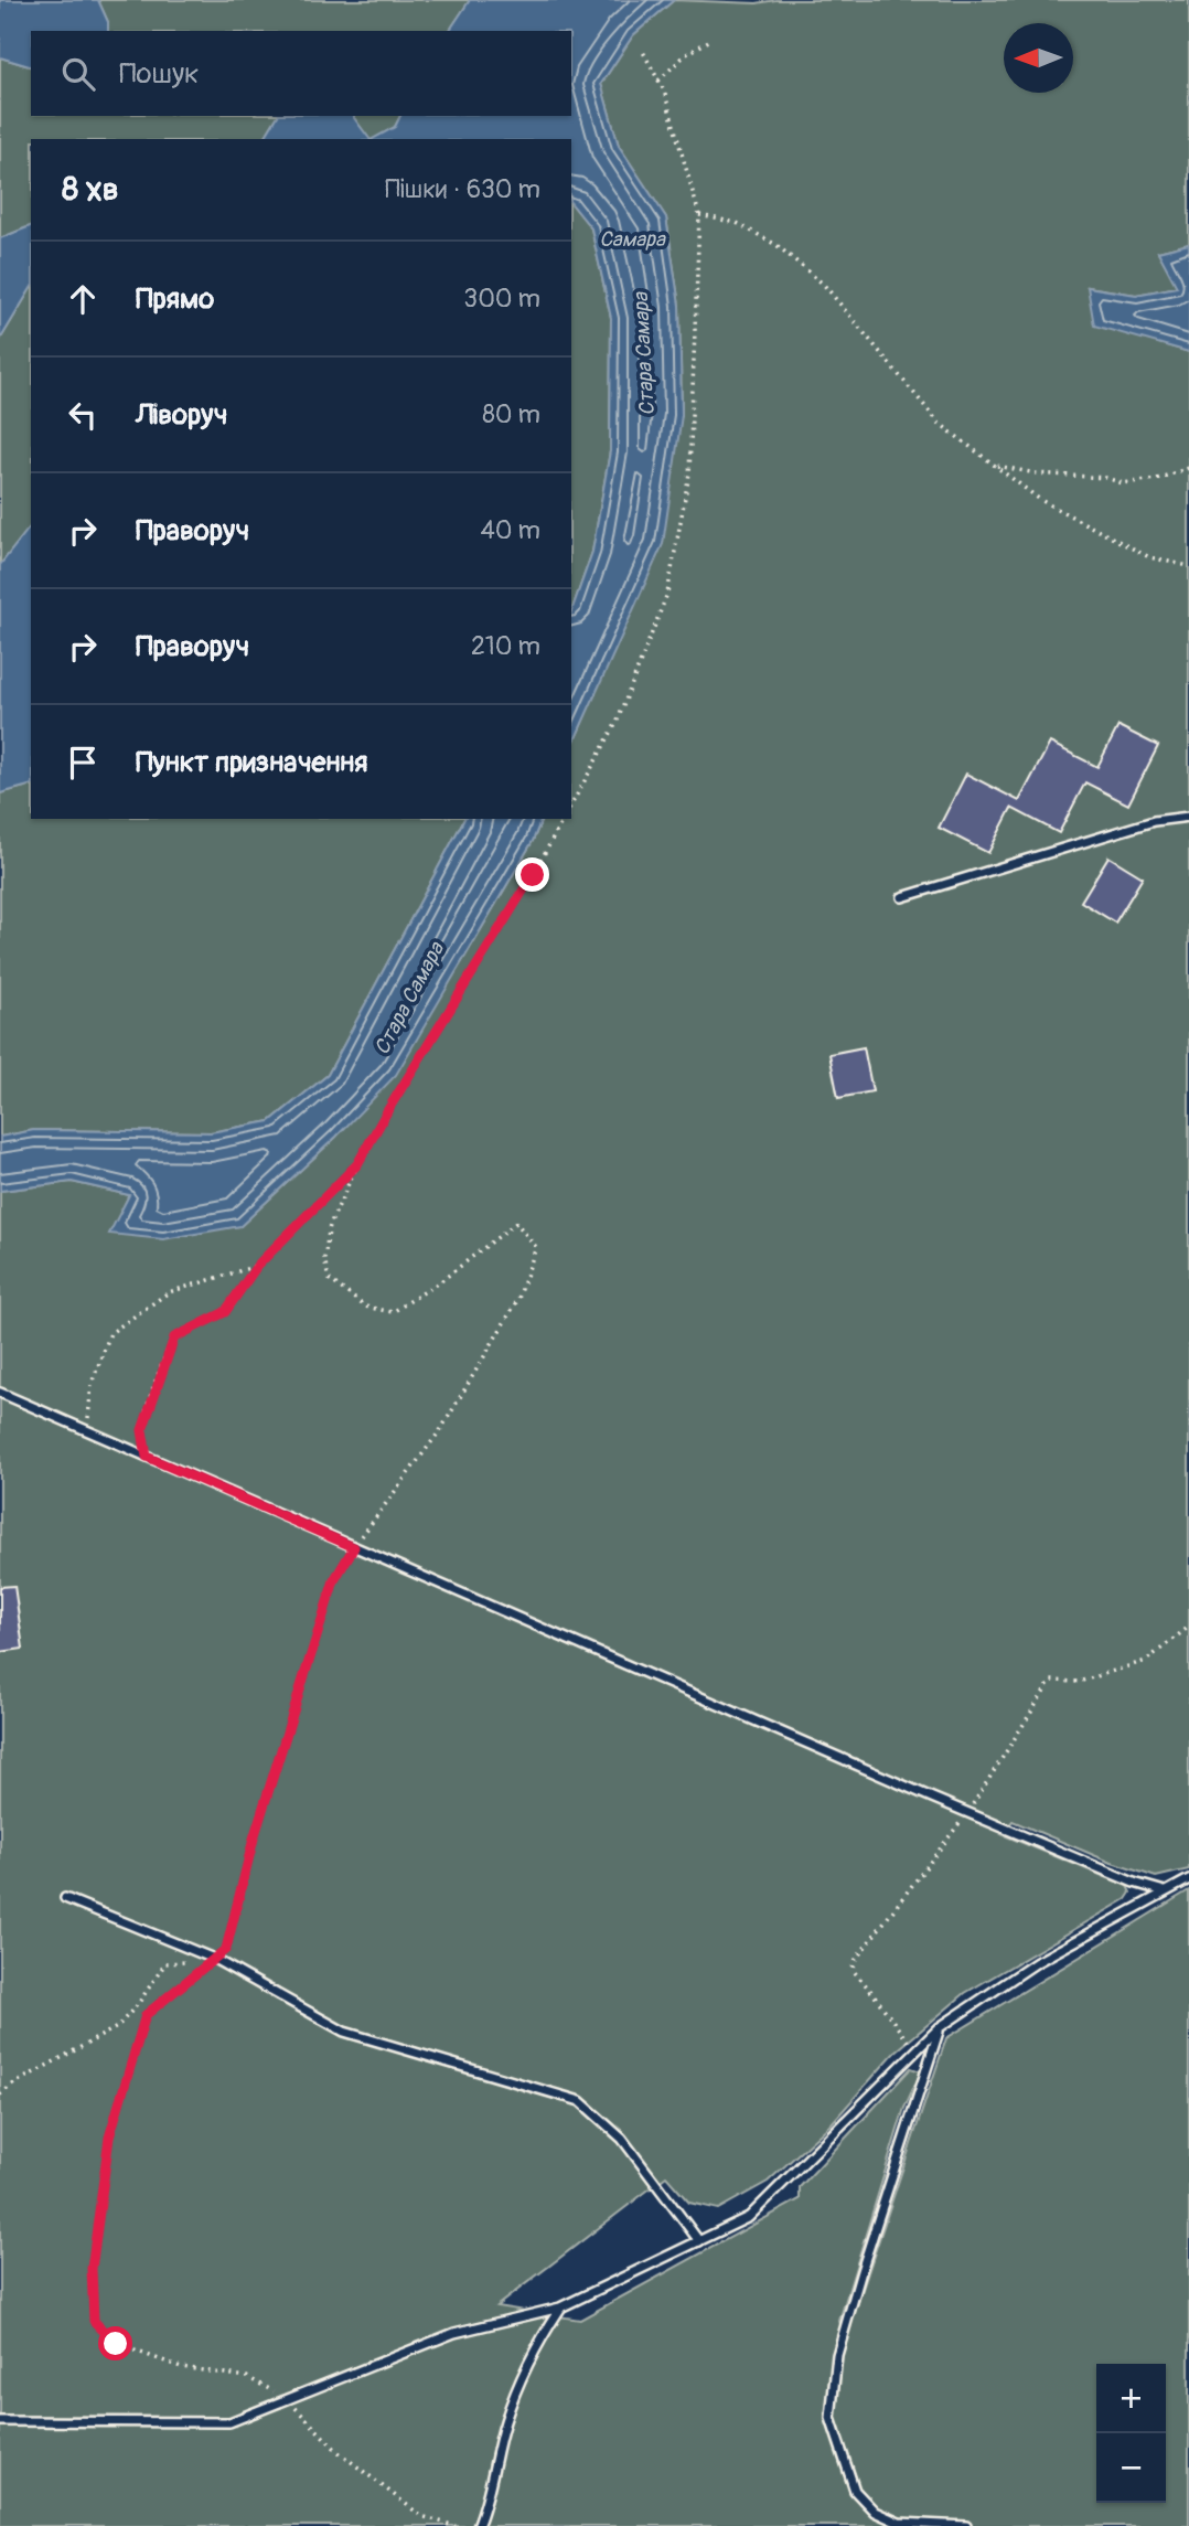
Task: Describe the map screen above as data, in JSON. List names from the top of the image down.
{
  "water": ["Самара", "Стара Самара"],
  "north": "left",
  "page": {
    "search": "Пошук",
    "heading": ["8 хв", "Пішки · 630 m"],
    "list": [
      ["Прямо", "300 m"],
      ["Ліворуч", "80 m"],
      ["Праворуч", "40 m"],
      ["Праворуч", "210 m"],
      "Пункт призначення"
    ],
    "map_buttons": ["+", "−"]
  }
}
